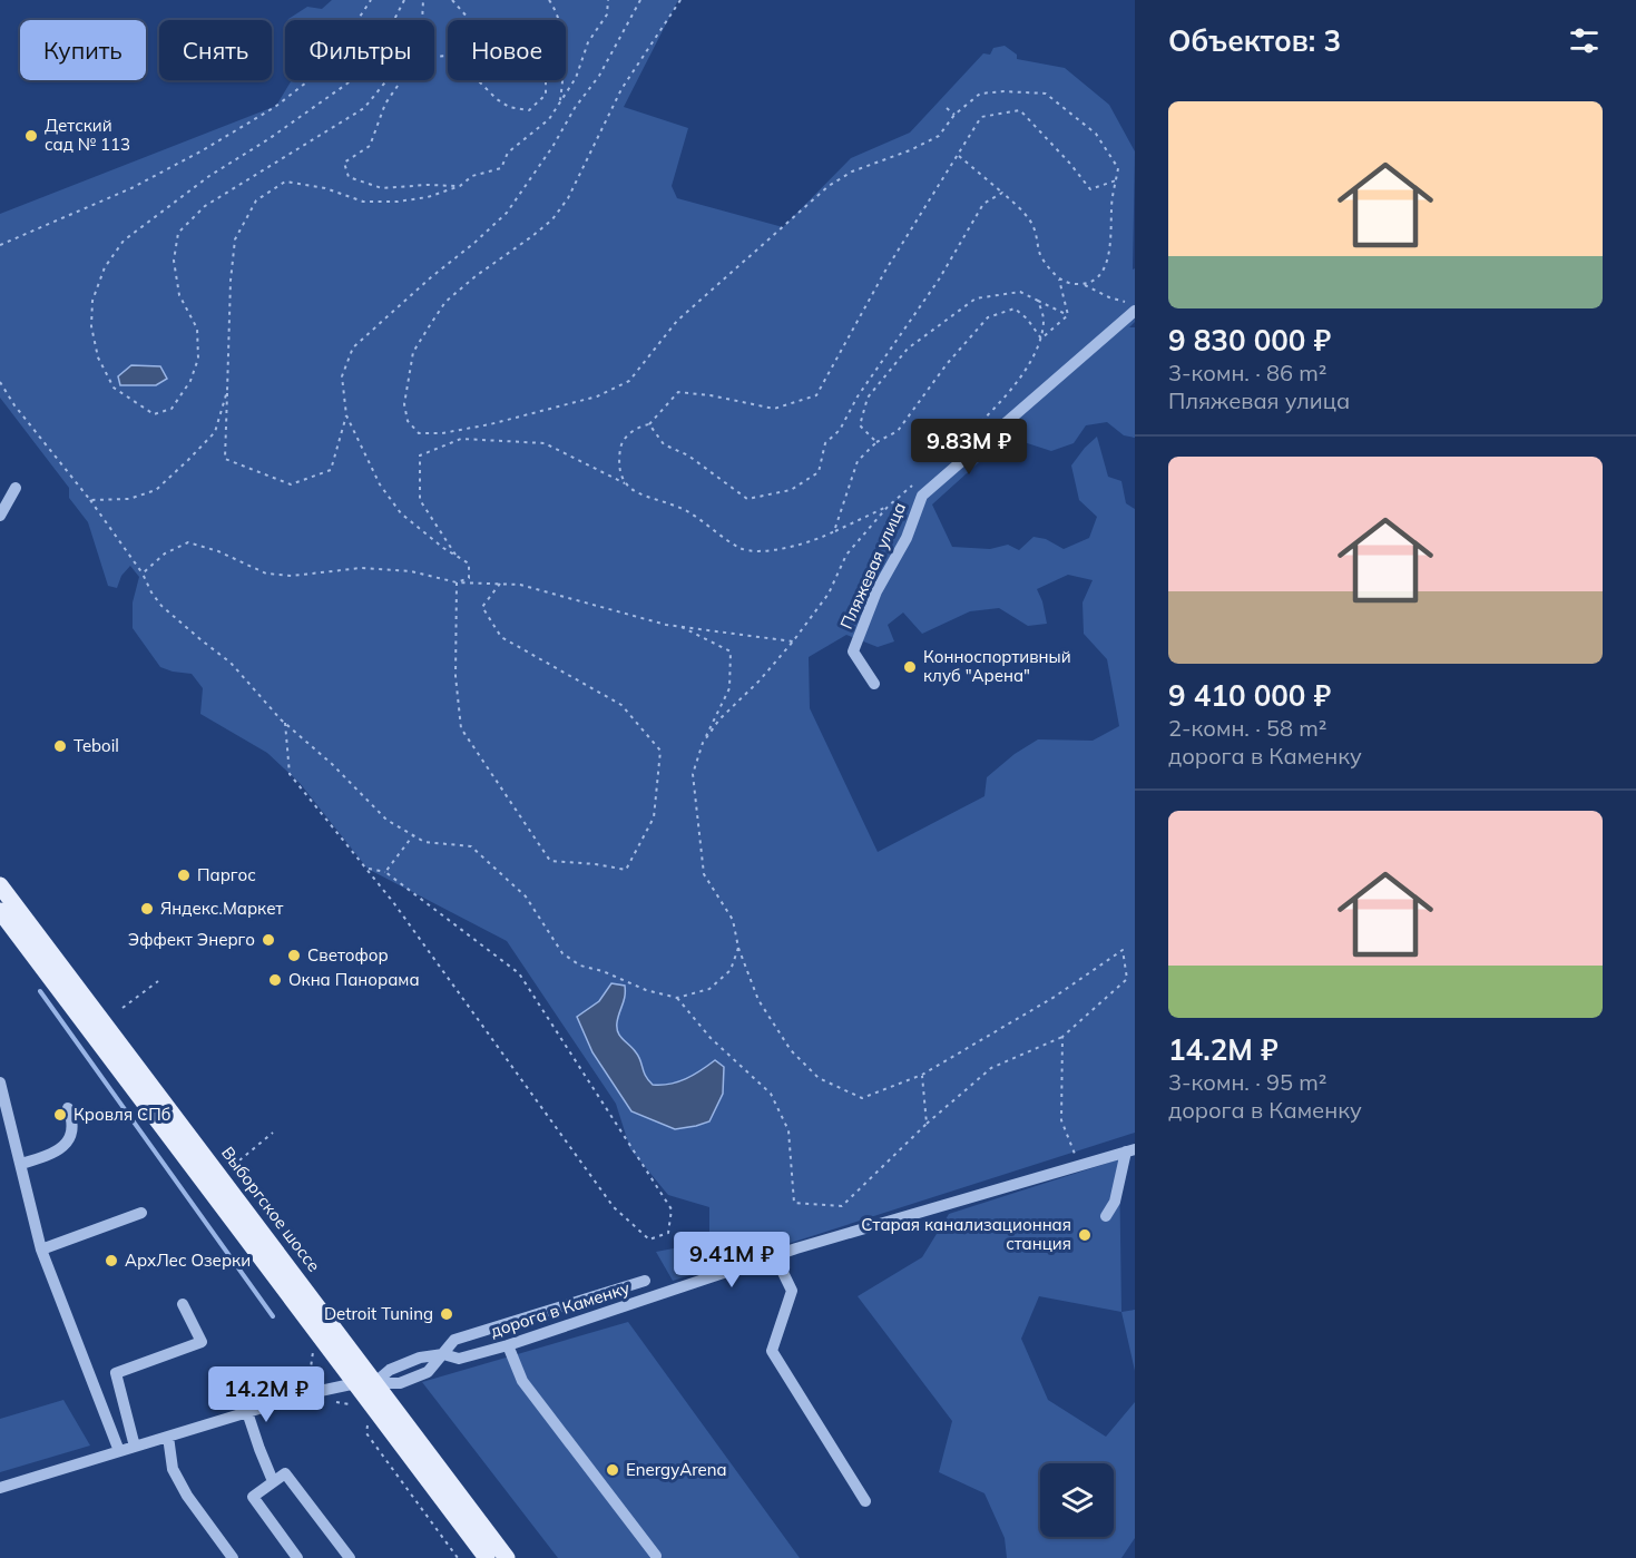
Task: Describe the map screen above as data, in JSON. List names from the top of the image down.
{
  "streets": {
    "main road": ["Выборгское шоссе"],
    "street": ["Пляжевая улица", "дорога в Каменку"]
  },
  "places": [
    "Детский сад № 113",
    "Конноспортивный клуб \"Арена\"",
    "Teboil",
    "Паргос",
    "Яндекс.Маркет",
    "Эффект Энерго",
    "Светофор",
    "Окна Панорама",
    "Кровля СПб",
    "Старая канализационная станция",
    "АрхЛес Озерки",
    "Detroit Tuning",
    "EnergyArena"
  ],
  "page": {
    "heading": "Объектов: 3",
    "chip": [
      "Купить",
      "Снять",
      "Фильтры",
      "Новое"
    ],
    "list": [
      {
        "name": "9 830 000 ₽",
        "note": "3-комн. · 86 m² · Пляжевая улица"
      },
      {
        "name": "9 410 000 ₽",
        "note": "2-комн. · 58 m² · дорога в Каменку"
      },
      {
        "name": "14.2M ₽",
        "note": "3-комн. · 95 m² · дорога в Каменку"
      }
    ],
    "price": ["9.83M ₽", "9.41M ₽", "14.2M ₽"]
  }
}
